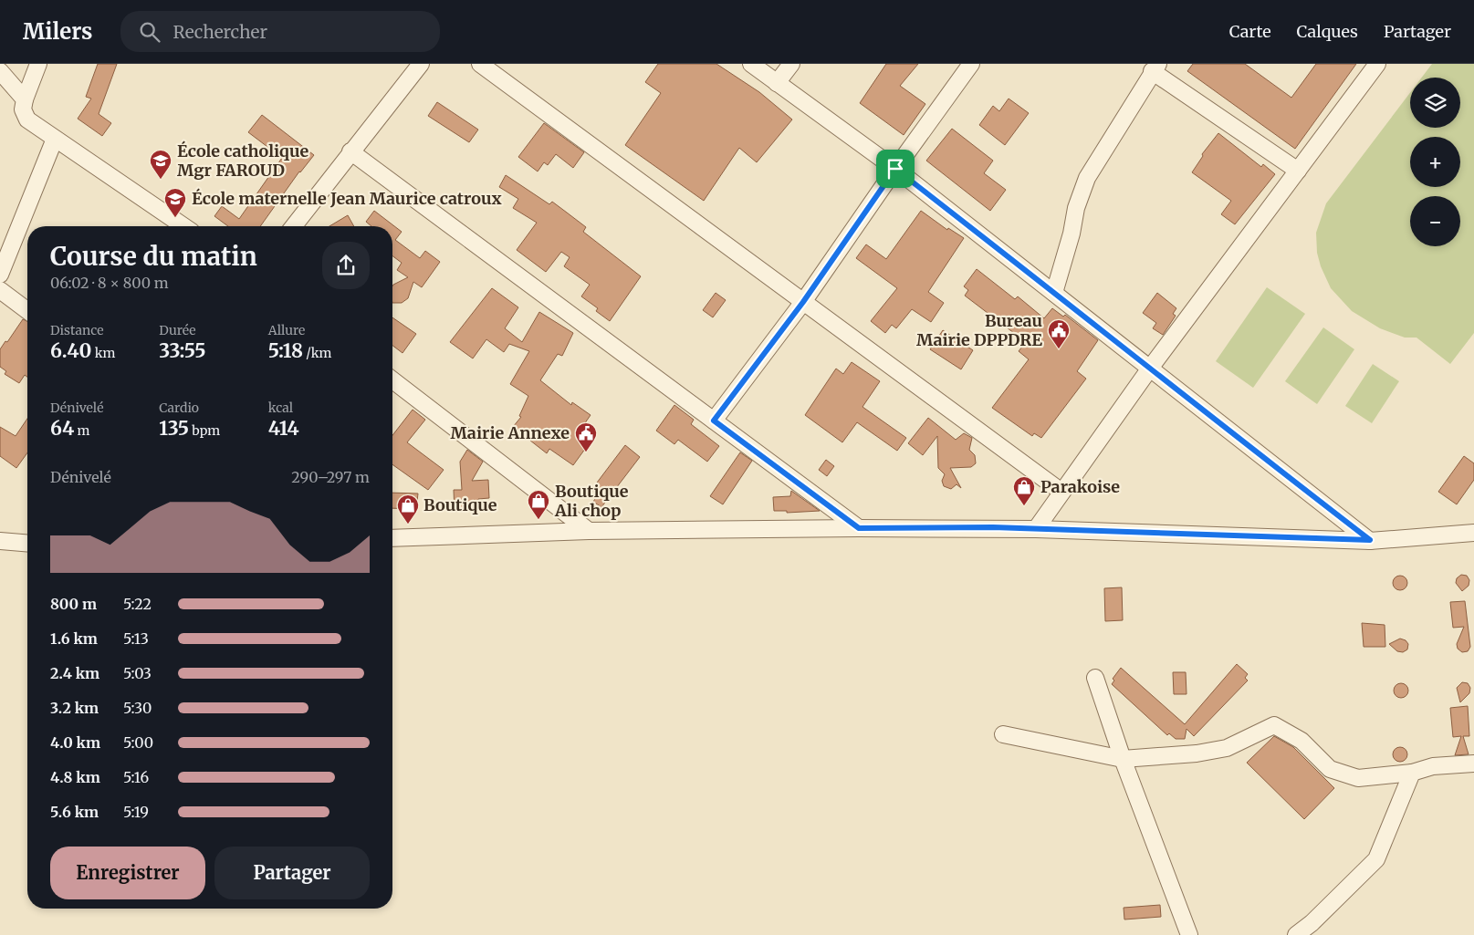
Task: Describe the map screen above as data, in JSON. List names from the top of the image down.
{
  "places": {
    "school or university": ["École catholique Mgr FAROUD", "École maternelle Jean Maurice catroux"],
    "public building": ["Bureau Mairie DPPDRE", "Mairie Annexe"],
    "shop": ["Parakoise", "Boutique Ali chop", "Boutique"]
  },
  "page": {
    "header": "Milers",
    "search": "Rechercher",
    "nav": ["Carte", "Calques", "Partager"],
    "map_buttons": ["+", "−"],
    "heading": ["Course du matin", "06:02 · 8 × 800 m"],
    "stats": [
      ["Distance", "6.40 km"],
      ["Durée", "33:55"],
      ["Allure", "5:18 /km"],
      ["Dénivelé", "64 m"],
      ["Cardio", "135 bpm"],
      ["kcal", "414"]
    ],
    "chart": ["Dénivelé", "290–297 m"],
    "list": [
      {
        "name": "800 m",
        "note": "5:22"
      },
      {
        "name": "1.6 km",
        "note": "5:13"
      },
      {
        "name": "2.4 km",
        "note": "5:03"
      },
      {
        "name": "3.2 km",
        "note": "5:30"
      },
      {
        "name": "4.0 km",
        "note": "5:00"
      },
      {
        "name": "4.8 km",
        "note": "5:16"
      },
      {
        "name": "5.6 km",
        "note": "5:19"
      }
    ],
    "buttons": ["Enregistrer", "Partager"]
  }
}
